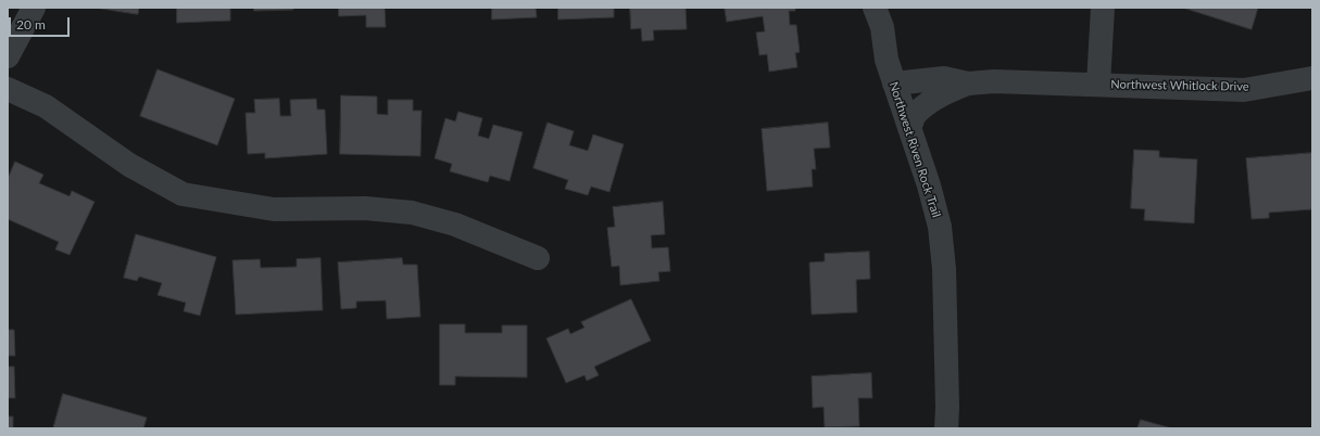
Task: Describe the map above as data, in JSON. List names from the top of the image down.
{
  "streets": {
    "street": ["Northwest Whitlock Drive", "Northwest Riven Rock Trail"]
  },
  "scale_bar": "20 m"
}
